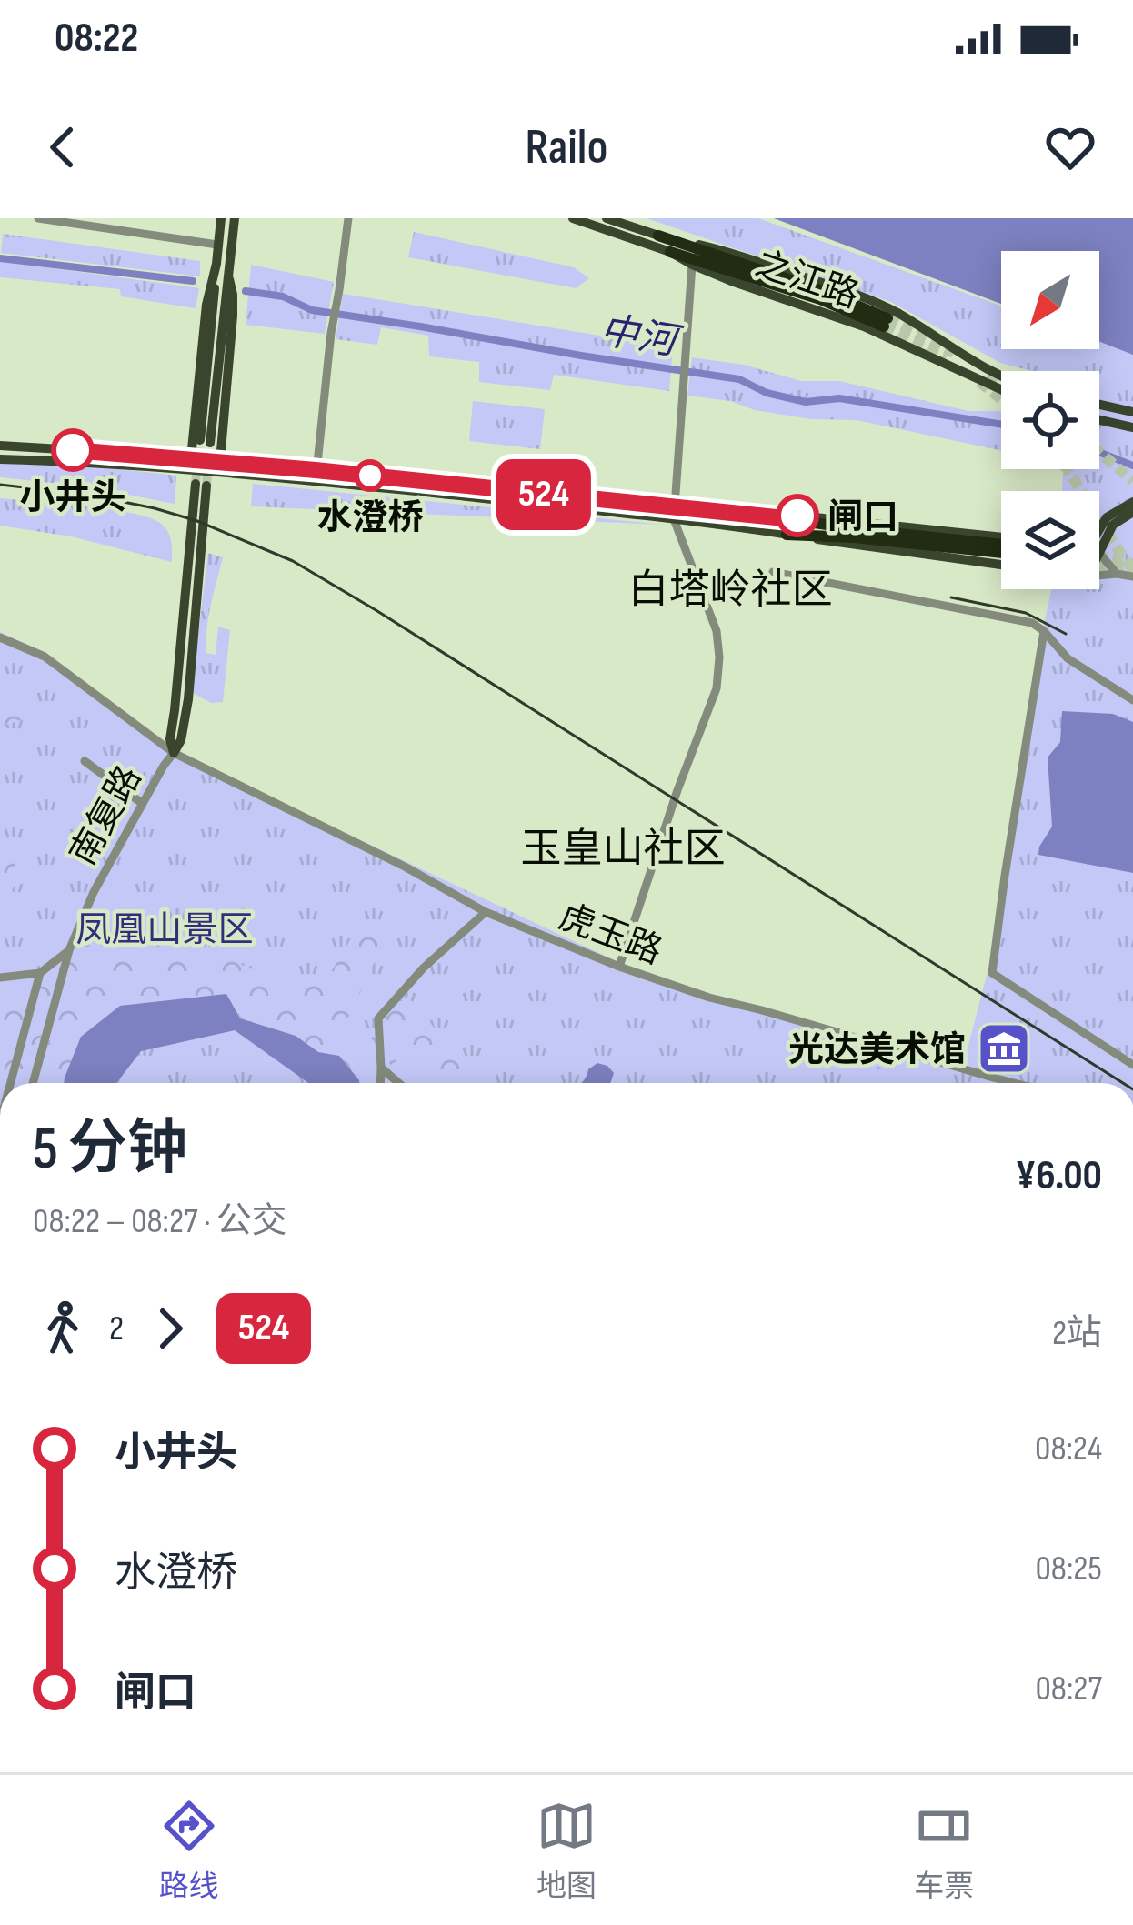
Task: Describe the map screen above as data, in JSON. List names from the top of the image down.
{
  "streets": {
    "main road": ["之江路", "南复路"],
    "street": ["虎玉路"]
  },
  "crossings": [
    ["南复路", "虎玉路"]
  ],
  "districts": ["白塔岭社区", "玉皇山社区"],
  "water": ["中河"],
  "parks": ["凤凰山景区"],
  "places": {
    "other": ["小井头", "水澄桥", "闸口"],
    "museum": ["光达美术馆"]
  },
  "lines": ["bus line 524"],
  "north": "bottom left",
  "page": {
    "status": "08:22",
    "header": "Railo",
    "on_map": "524",
    "heading": ["5 分钟", "08:22 – 08:27 · 公交", "¥6.00"],
    "legs": ["2", "524", "2站"],
    "list": [
      {
        "name": "小井头",
        "value": "08:24"
      },
      {
        "name": "水澄桥",
        "value": "08:25"
      },
      {
        "name": "闸口",
        "value": "08:27"
      }
    ],
    "tabs": ["路线", "地图", "车票"]
  }
}
